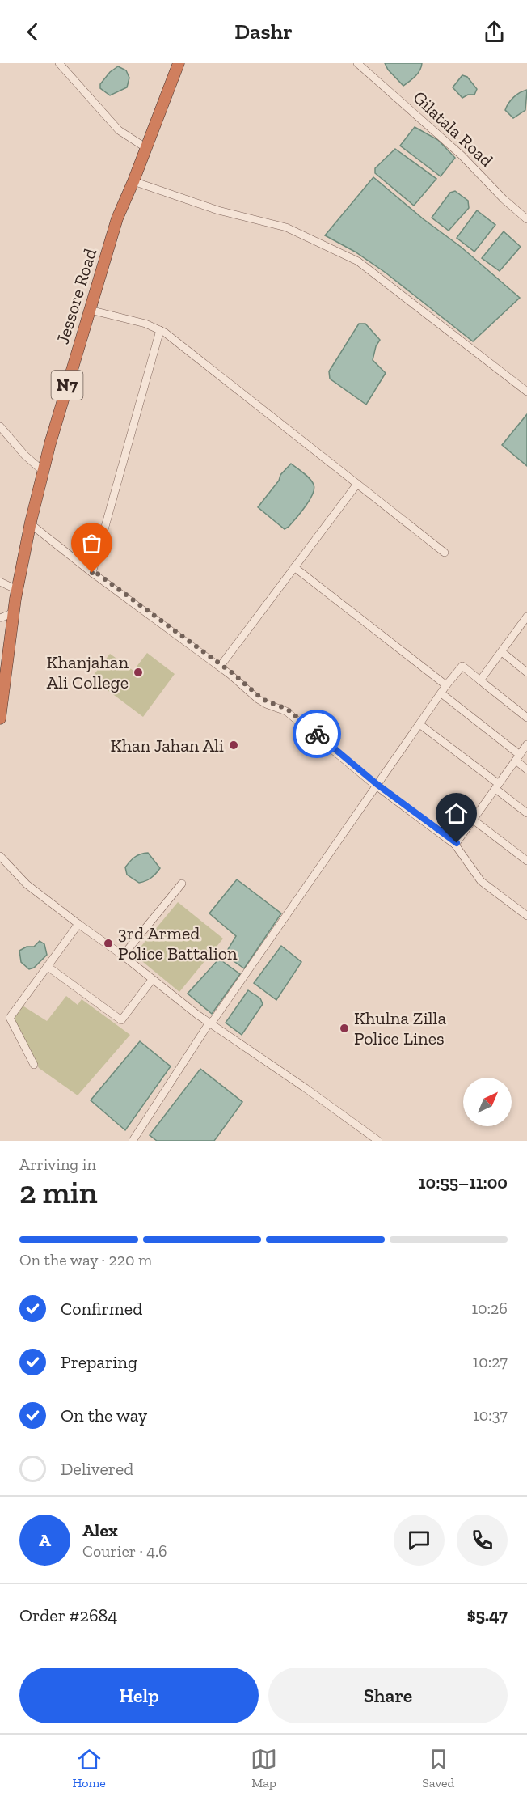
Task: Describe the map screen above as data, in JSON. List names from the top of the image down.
{
  "streets": {
    "highway": ["Jessore Road", "N7"],
    "street": ["Gilatala Road"]
  },
  "places": [
    "Khanjahan Ali College",
    "Khan Jahan Ali",
    "3rd Armed Police Battalion",
    "Khulna Zilla Police Lines"
  ],
  "north": "top right",
  "page": {
    "header": "Dashr",
    "heading": ["2 min", "Arriving in", "10:55–11:00"],
    "panel": [
      "Alex",
      "Courier · 4.6",
      "Order #2684",
      "$5.47"
    ],
    "bar": "On the way · 220 m",
    "list": [
      ["Confirmed", "10:26"],
      ["Preparing", "10:27"],
      ["On the way", "10:37"],
      "Delivered"
    ],
    "round": "A",
    "buttons": ["Help", "Share"],
    "tabs": ["Home", "Map", "Saved"]
  }
}
